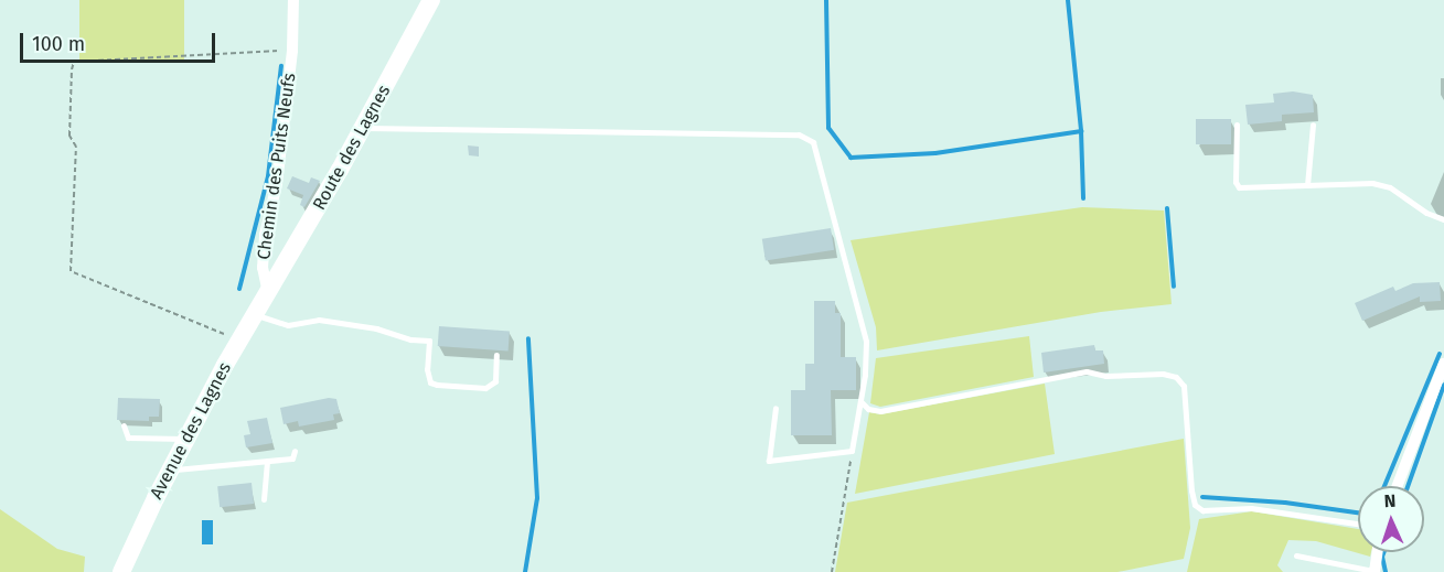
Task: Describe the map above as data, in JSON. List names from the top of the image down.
{
  "streets": {
    "street": ["Route des Lagnes", "Chemin des Puits Neufs", "Avenue des Lagnes"]
  },
  "crossings": [
    ["Route des Lagnes", "Chemin des Puits Neufs"],
    ["Route des Lagnes", "Avenue des Lagnes"],
    ["Chemin des Puits Neufs", "Avenue des Lagnes"]
  ],
  "scale_bar": "100 m",
  "north": "top"
}
